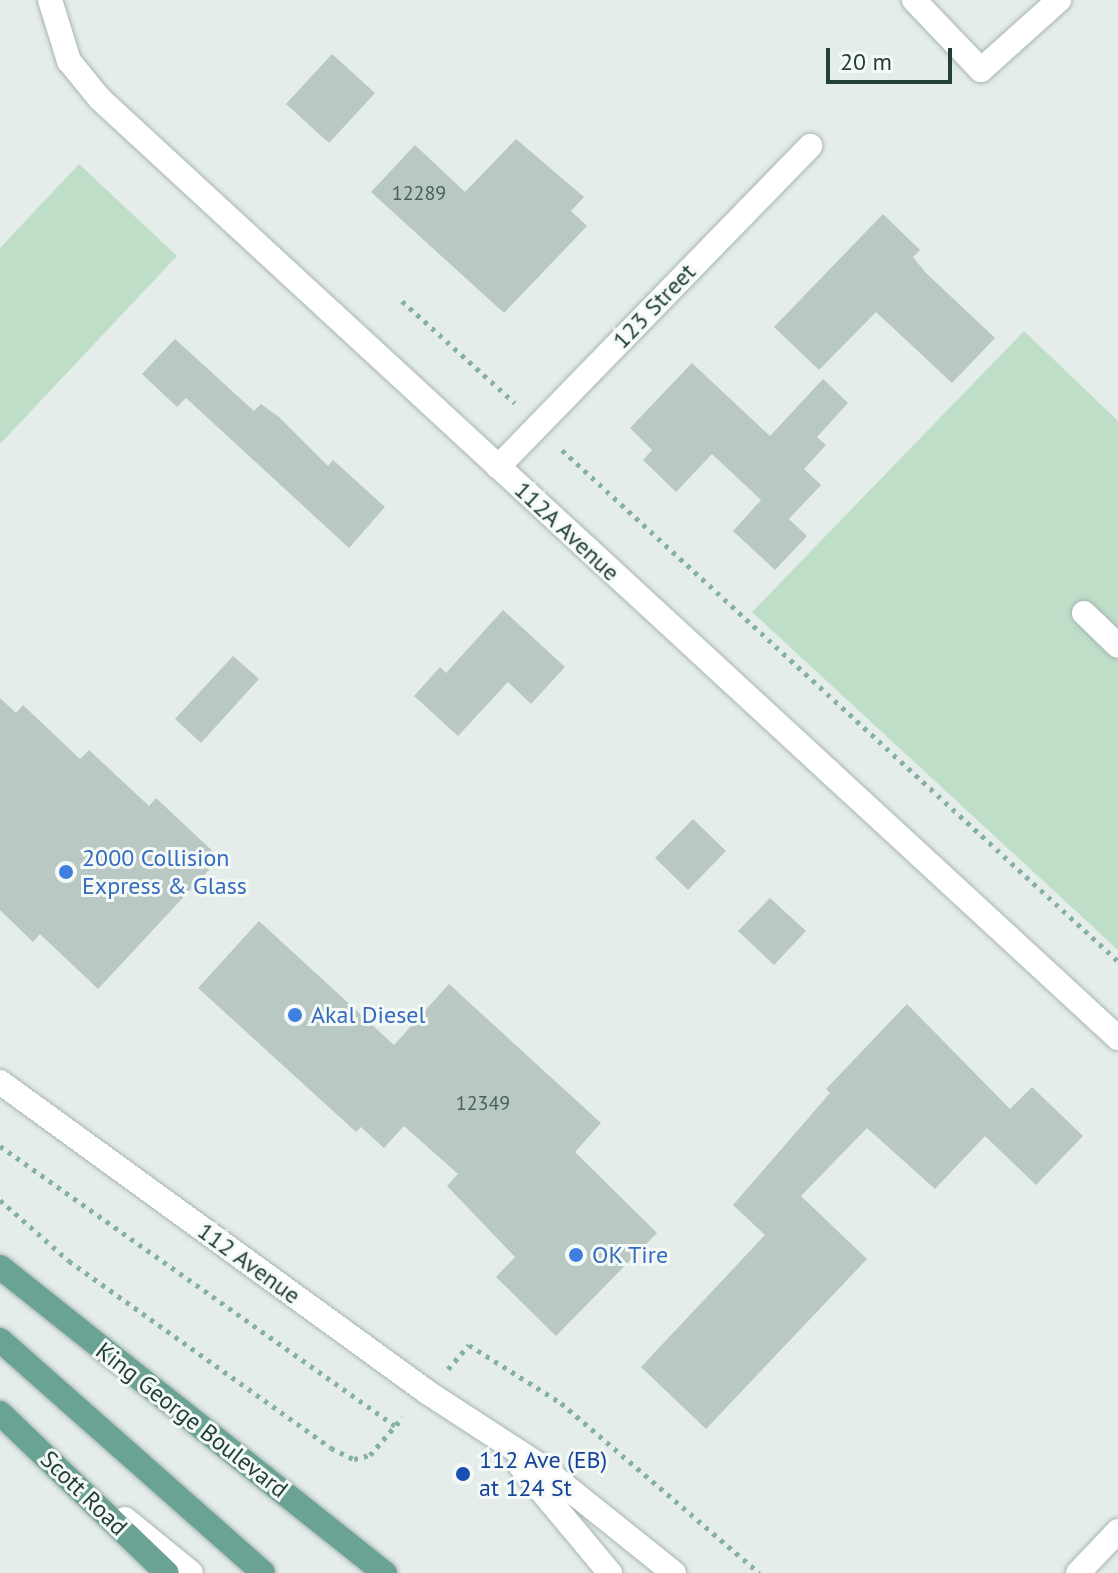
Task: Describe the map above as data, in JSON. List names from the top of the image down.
{
  "streets": {
    "main road": ["King George Boulevard", "Scott Road"],
    "street": ["123 Street", "112A Avenue", "112 Avenue"]
  },
  "crossings": [
    ["123 Street", "112A Avenue"]
  ],
  "places": [
    "2000 Collision Express & Glass",
    "Akal Diesel",
    "OK Tire",
    "112 Ave (EB) at 124 St"
  ],
  "house_numbers": ["12289", "12349"],
  "scale_bar": "20 m"
}
